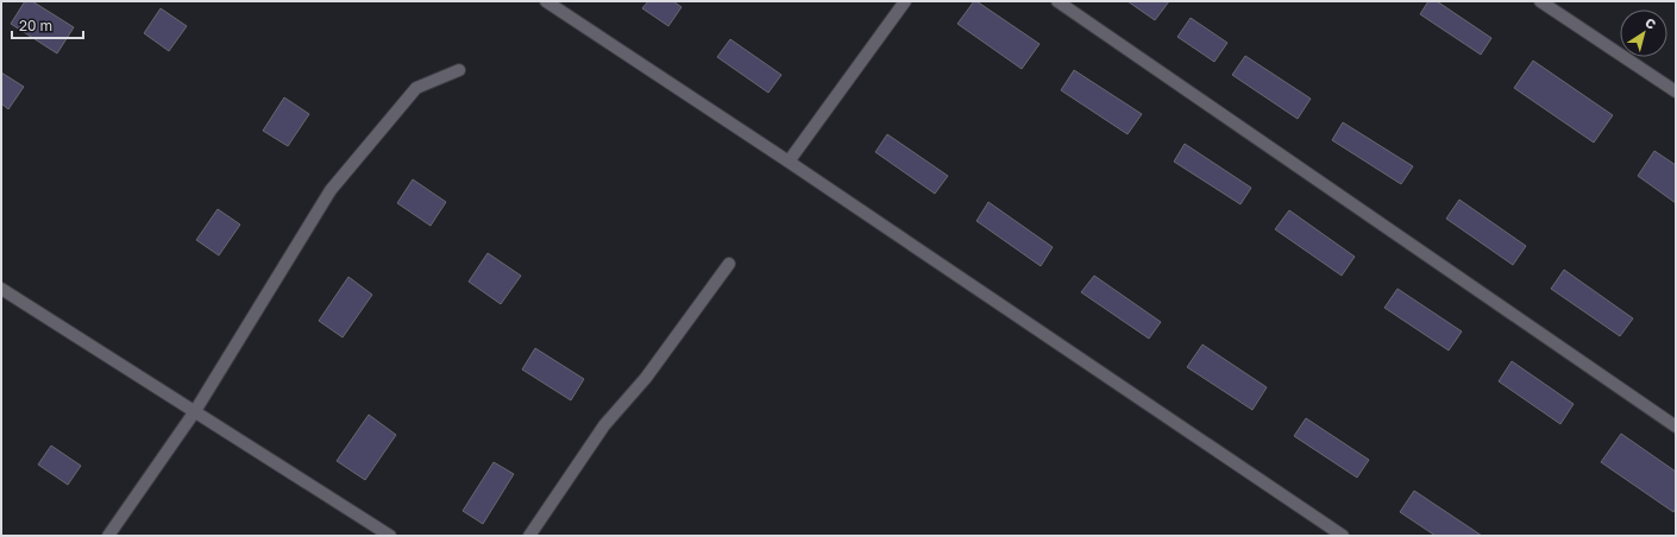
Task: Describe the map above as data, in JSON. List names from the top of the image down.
{
  "scale_bar": "20 m",
  "north": "top right"
}
